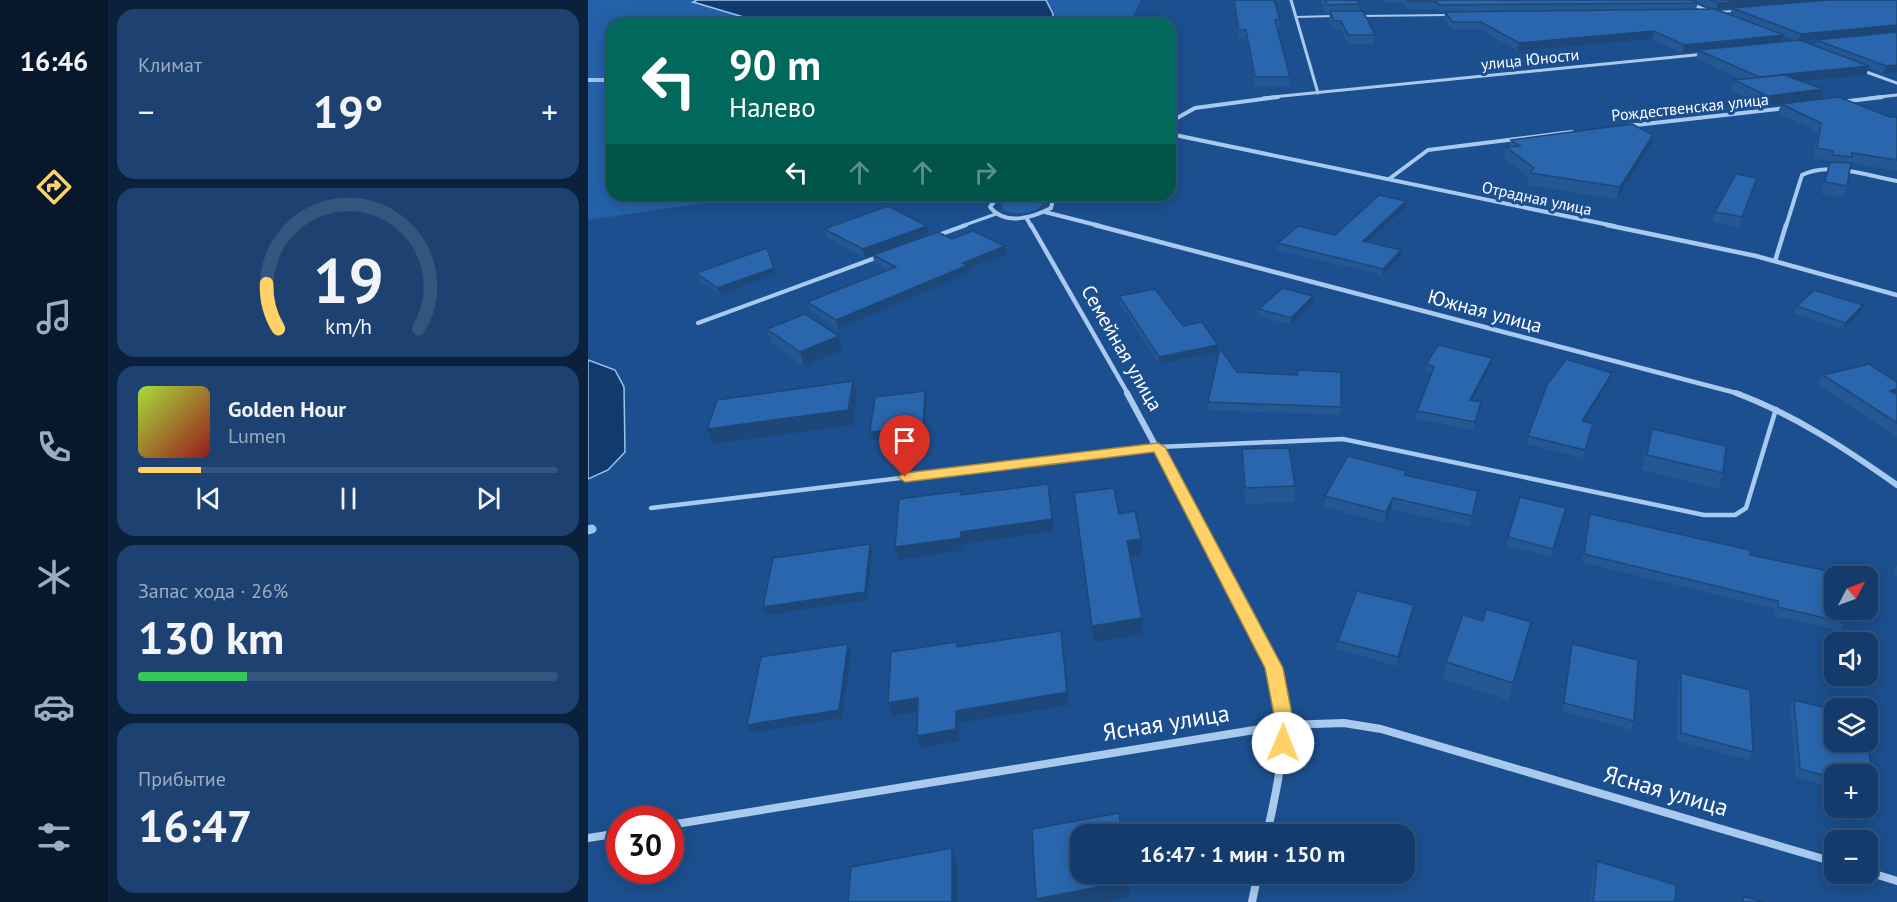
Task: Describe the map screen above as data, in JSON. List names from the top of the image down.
{
  "streets": {
    "street": [
      "улица Юности",
      "Рождественская улица",
      "Отрадная улица",
      "Южная улица",
      "Семейная улица",
      "Ясная улица"
    ]
  },
  "crossings": [
    ["Семейная улица", "Ясная улица"]
  ],
  "north": "top right",
  "page": {
    "tabs": "16:46",
    "tile": [
      "Климат",
      ["Запас хода · 26%", "130 km"],
      ["Прибытие", "16:47"]
    ],
    "turn": ["90 m", "Налево"],
    "heat": ["−", "19°", "+"],
    "song": ["Golden Hour", "Lumen"],
    "map_buttons": ["+", "−"],
    "limit": "30",
    "trip": "16:47 · 1 мин · 150 m",
    "gauge": ["19", "km/h"]
  }
}
